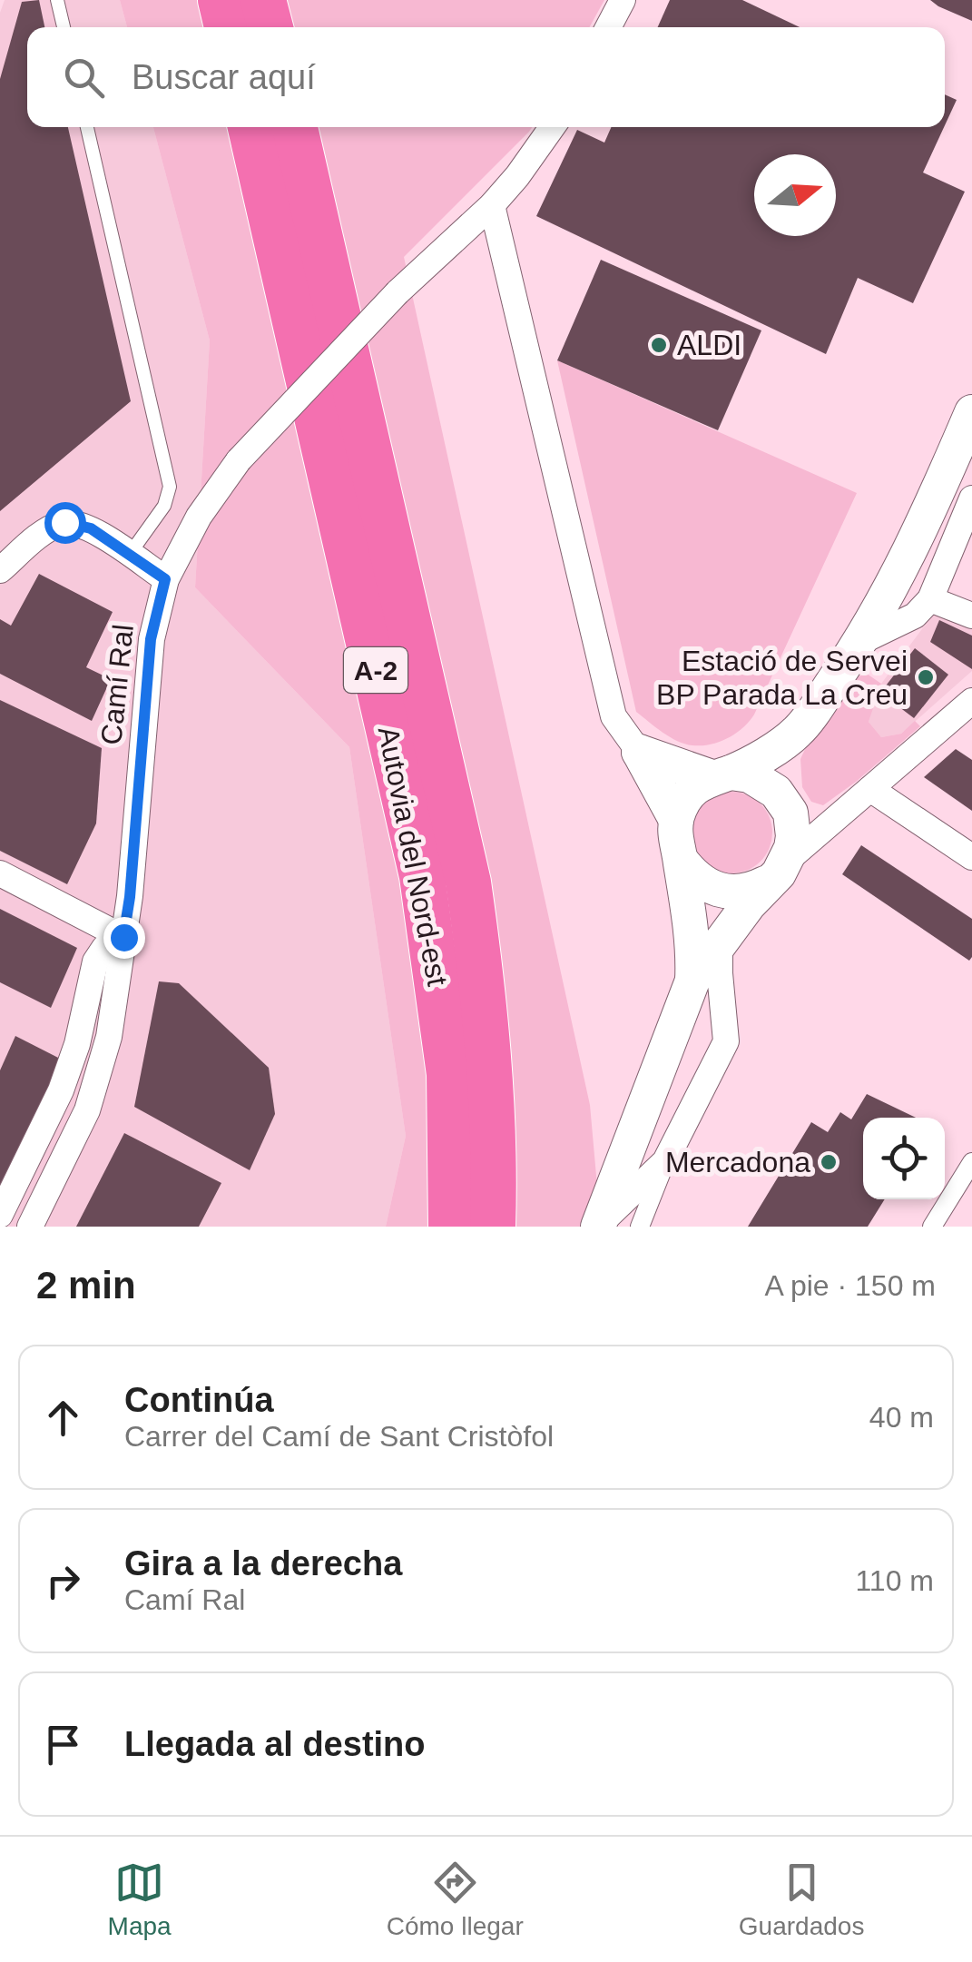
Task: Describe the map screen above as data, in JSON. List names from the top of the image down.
{
  "streets": {
    "highway": ["A-2", "Autovia del Nord-est"],
    "street": ["Camí Ral"]
  },
  "places": ["ALDI", "Estació de Servei BP Parada La Creu", "Mercadona"],
  "north": "right",
  "page": {
    "search": "Buscar aquí",
    "heading": ["2 min", "A pie · 150 m"],
    "list": [
      ["Continúa", "Carrer del Camí de Sant Cristòfol", "40 m"],
      ["Gira a la derecha", "Camí Ral", "110 m"],
      "Llegada al destino"
    ],
    "nav": ["Mapa", "Cómo llegar", "Guardados"]
  }
}
